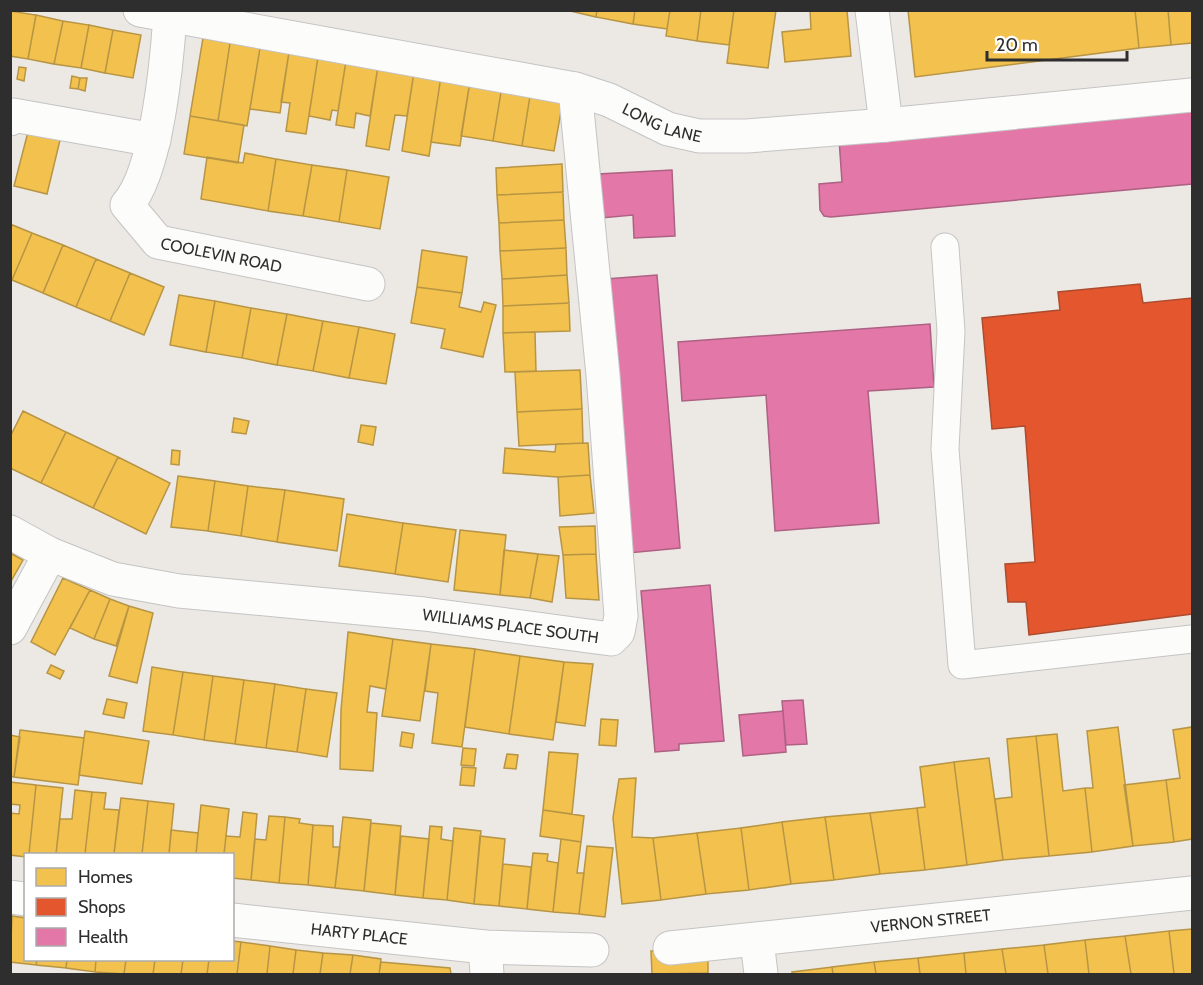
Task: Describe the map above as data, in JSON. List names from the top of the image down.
{
  "streets": {
    "street": [
      "LONG LANE",
      "COOLEVIN ROAD",
      "WILLIAMS PLACE SOUTH",
      "VERNON STREET",
      "HARTY PLACE"
    ]
  },
  "crossings": [
    ["LONG LANE", "COOLEVIN ROAD"],
    ["LONG LANE", "WILLIAMS PLACE SOUTH"]
  ],
  "legend": ["Homes", "Shops", "Health"],
  "scale_bar": "20 m"
}
